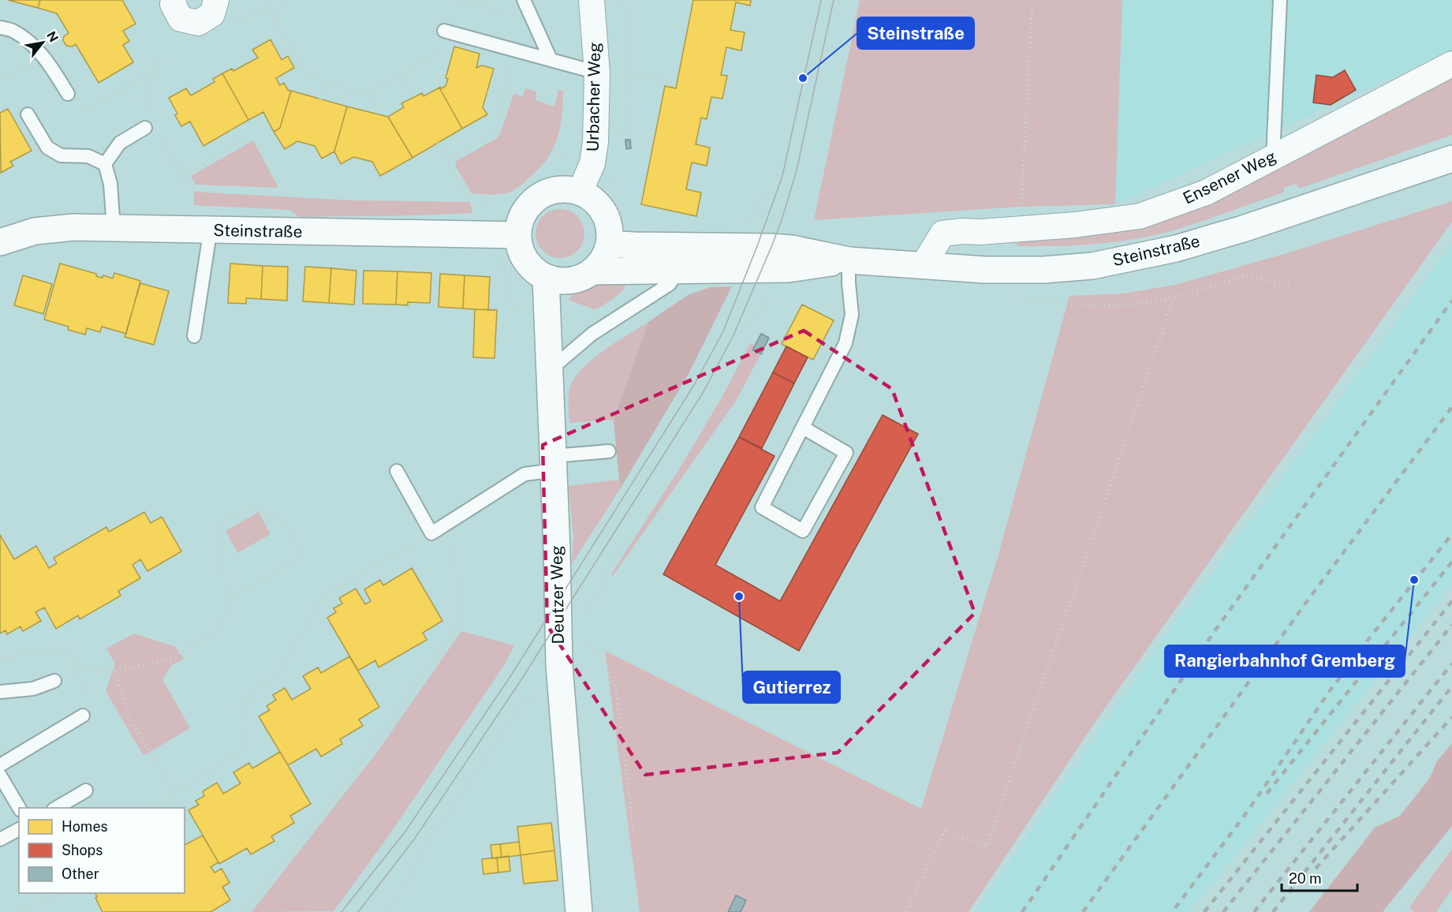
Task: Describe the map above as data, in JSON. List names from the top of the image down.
{
  "streets": {
    "main road": ["Steinstraße", "Deutzer Weg"],
    "street": ["Urbacher Weg", "Ensener Weg"]
  },
  "crossings": [
    ["Urbacher Weg", "Steinstraße"],
    ["Urbacher Weg", "Deutzer Weg"],
    ["Ensener Weg", "Steinstraße"],
    ["Steinstraße", "Deutzer Weg"]
  ],
  "places": ["Steinstraße", "Rangierbahnhof Gremberg", "Gutierrez"],
  "legend": ["Homes", "Shops", "Other"],
  "scale_bar": "20 m",
  "north": "top right"
}
